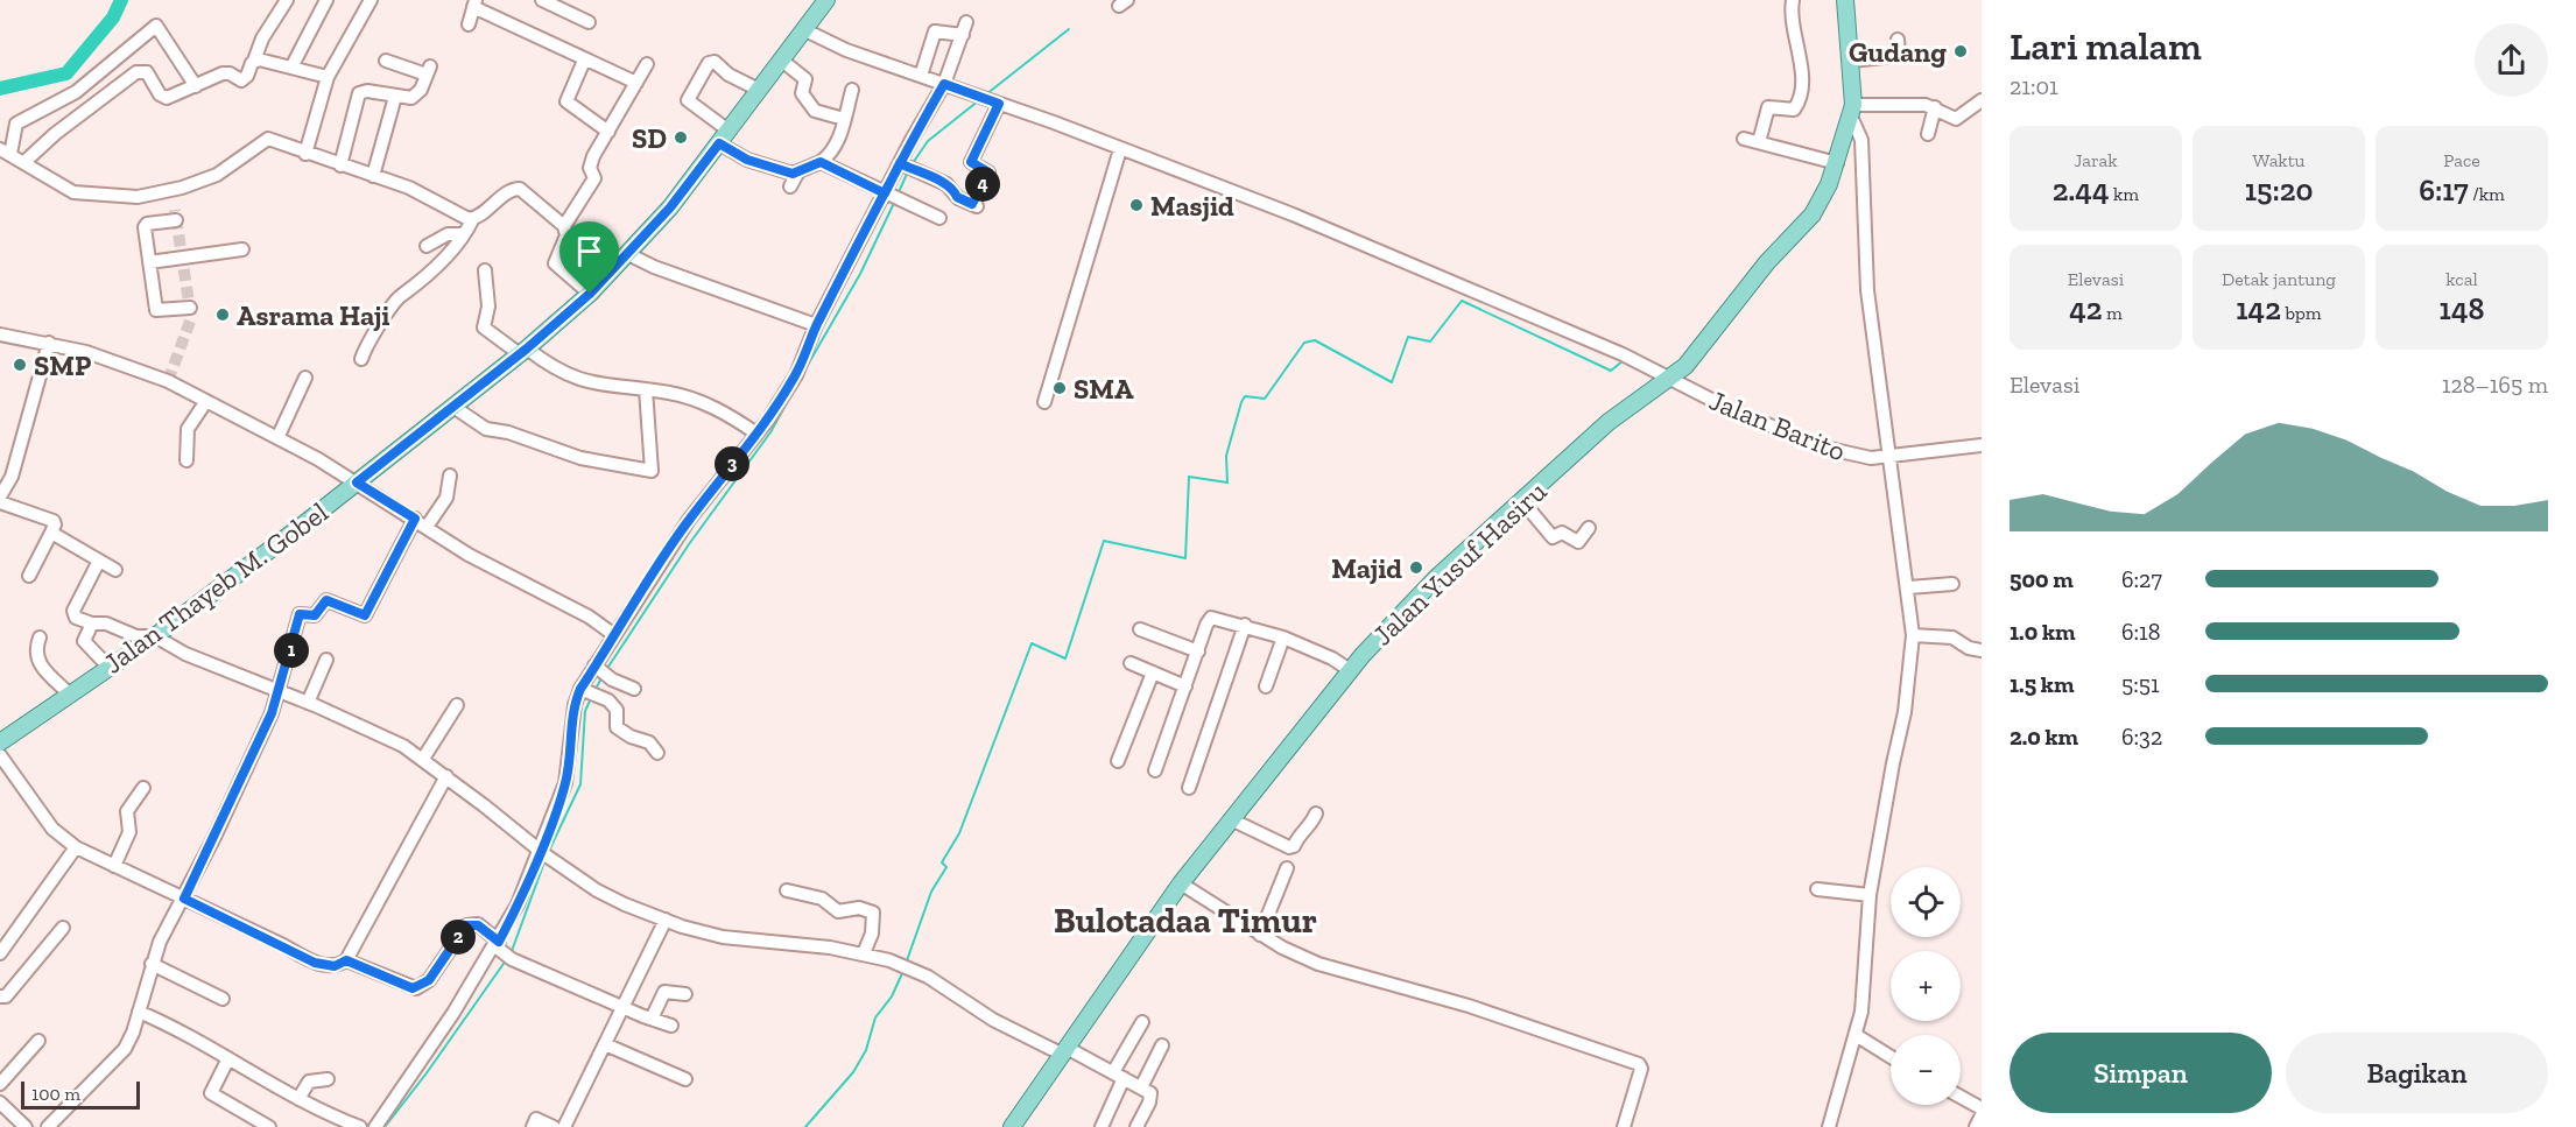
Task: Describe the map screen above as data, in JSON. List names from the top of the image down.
{
  "streets": {
    "main road": ["Jalan Yusuf Hasiru", "Jalan Thayeb M. Gobel"],
    "street": ["Jalan Barito"]
  },
  "crossings": [
    ["Jalan Barito", "Jalan Yusuf Hasiru"],
    ["Jalan Barito", "Jalan Thayeb M. Gobel"]
  ],
  "districts": ["Bulotadaa Timur"],
  "places": [
    "Gudang",
    "SD",
    "Masjid",
    "Asrama Haji",
    "SMP",
    "SMA",
    "Majid"
  ],
  "scale_bar": "100 m",
  "page": {
    "heading": ["Lari malam", "21:01"],
    "stats": [
      ["Jarak", "2.44 km"],
      ["Waktu", "15:20"],
      ["Pace", "6:17 /km"],
      ["Elevasi", "42 m"],
      ["Detak jantung", "142 bpm"],
      ["kcal", "148"]
    ],
    "pins": [
      "4",
      "3",
      "1",
      "2"
    ],
    "chart": ["Elevasi", "128–165 m"],
    "list": [
      {
        "name": "500 m",
        "note": "6:27"
      },
      {
        "name": "1.0 km",
        "note": "6:18"
      },
      {
        "name": "1.5 km",
        "note": "5:51"
      },
      {
        "name": "2.0 km",
        "note": "6:32"
      }
    ],
    "map_buttons": ["+", "−"],
    "buttons": ["Simpan", "Bagikan"],
    "scale": "100 m"
  }
}
